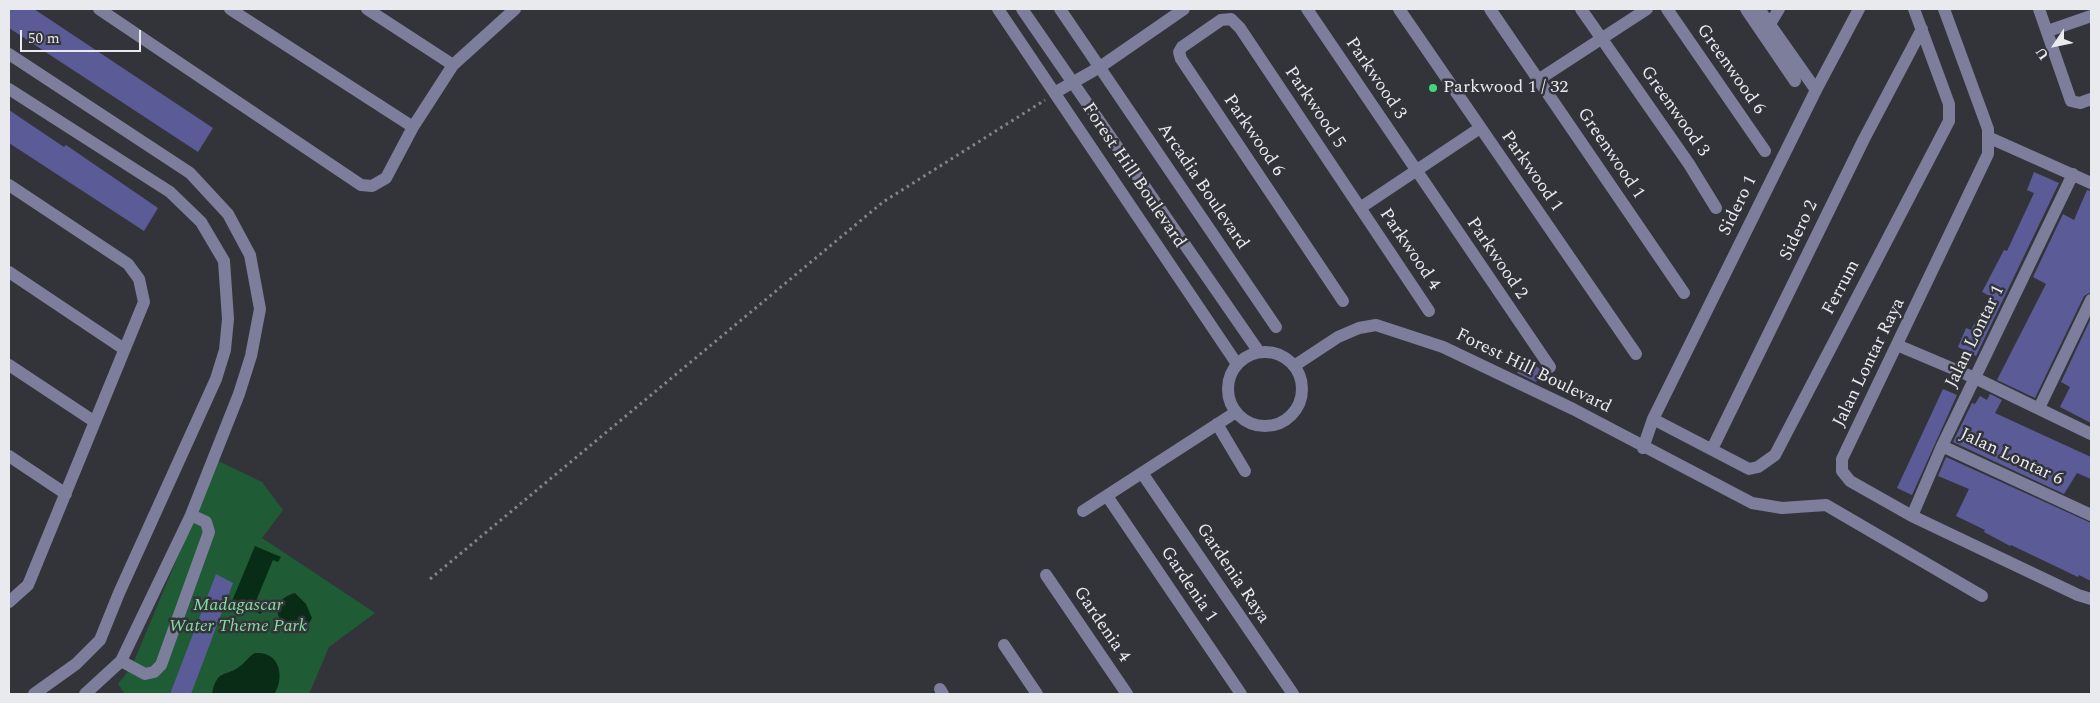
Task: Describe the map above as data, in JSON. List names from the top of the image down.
{
  "streets": {
    "street": [
      "Greenwood 6",
      "Parkwood 3",
      "Parkwood 5",
      "Greenwood 3",
      "Parkwood 6",
      "Greenwood 1",
      "Parkwood 1",
      "Forest Hill Boulevard",
      "Arcadia Boulevard",
      "Sidero 1",
      "Sidero 2",
      "Parkwood 4",
      "Parkwood 2",
      "Ferrum",
      "Jalan Lontar 1",
      "Jalan Lontar Raya",
      "Jalan Lontar 6",
      "Gardenia Raya",
      "Gardenia 1",
      "Gardenia 4"
    ]
  },
  "crossings": [
    ["Parkwood 3", "Parkwood 2"],
    ["Parkwood 5", "Parkwood 6"],
    ["Parkwood 5", "Parkwood 4"],
    ["Forest Hill Boulevard", "Sidero 1"],
    ["Sidero 1", "Ferrum"],
    ["Sidero 2", "Ferrum"],
    ["Jalan Lontar 1", "Jalan Lontar Raya"],
    ["Jalan Lontar 1", "Jalan Lontar 6"]
  ],
  "parks": ["Madagascar Water Theme Park"],
  "places": ["Parkwood 1 / 32"],
  "scale_bar": "50 m",
  "north": "bottom left"
}
